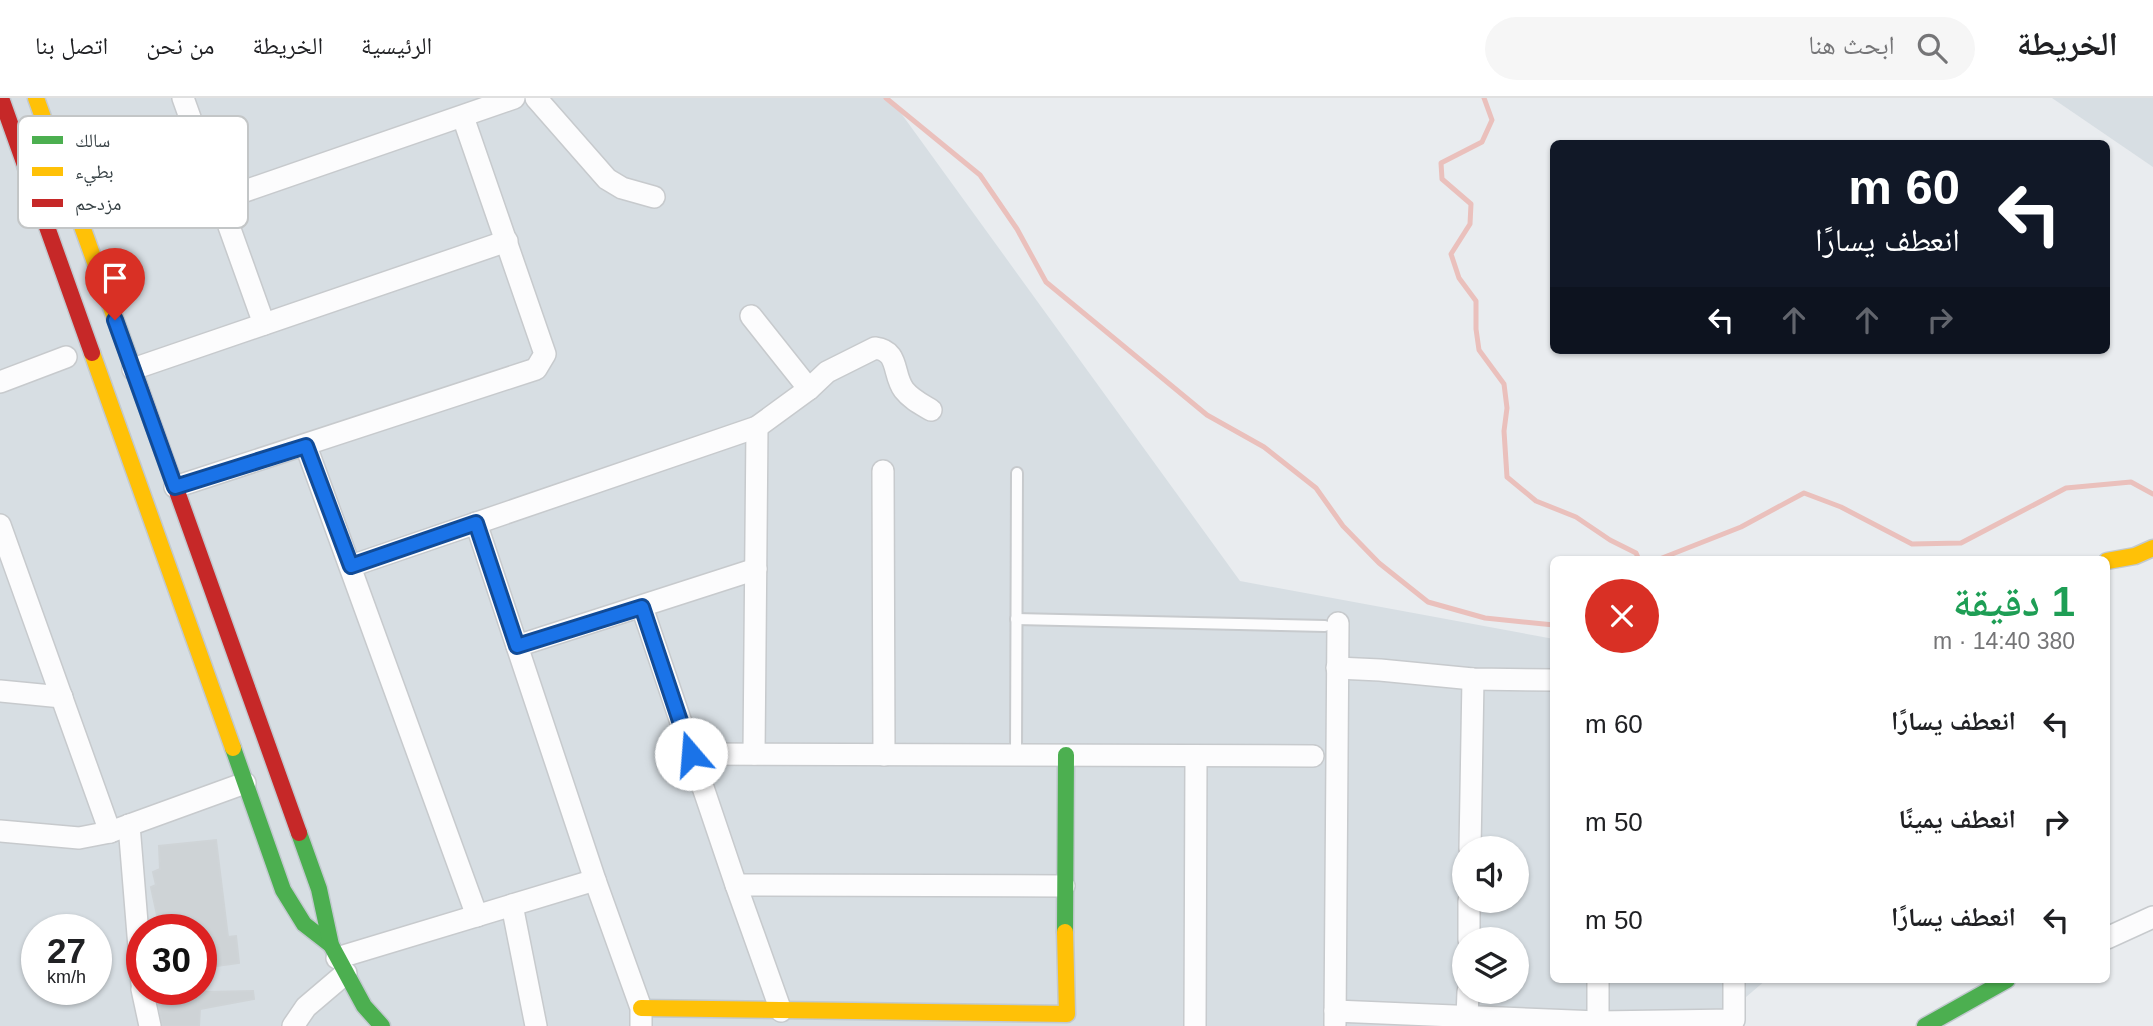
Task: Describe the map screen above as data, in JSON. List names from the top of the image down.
{
  "legend": ["سالك", "بطيء", "مزدحم"],
  "page": {
    "header": "الخريطة",
    "search": "ابحث هنا",
    "nav": [
      "الرئيسية",
      "الخريطة",
      "من نحن",
      "اتصل بنا"
    ],
    "turn": ["60 m", "انعطف يسارًا"],
    "heading": ["1 دقيقة", "380 m · 14:40"],
    "list": [
      {
        "name": "انعطف يسارًا",
        "value": "60 m"
      },
      {
        "name": "انعطف يمينًا",
        "value": "50 m"
      },
      {
        "name": "انعطف يسارًا",
        "value": "50 m"
      }
    ],
    "speed": "27 km/h",
    "limit": "30"
  }
}
